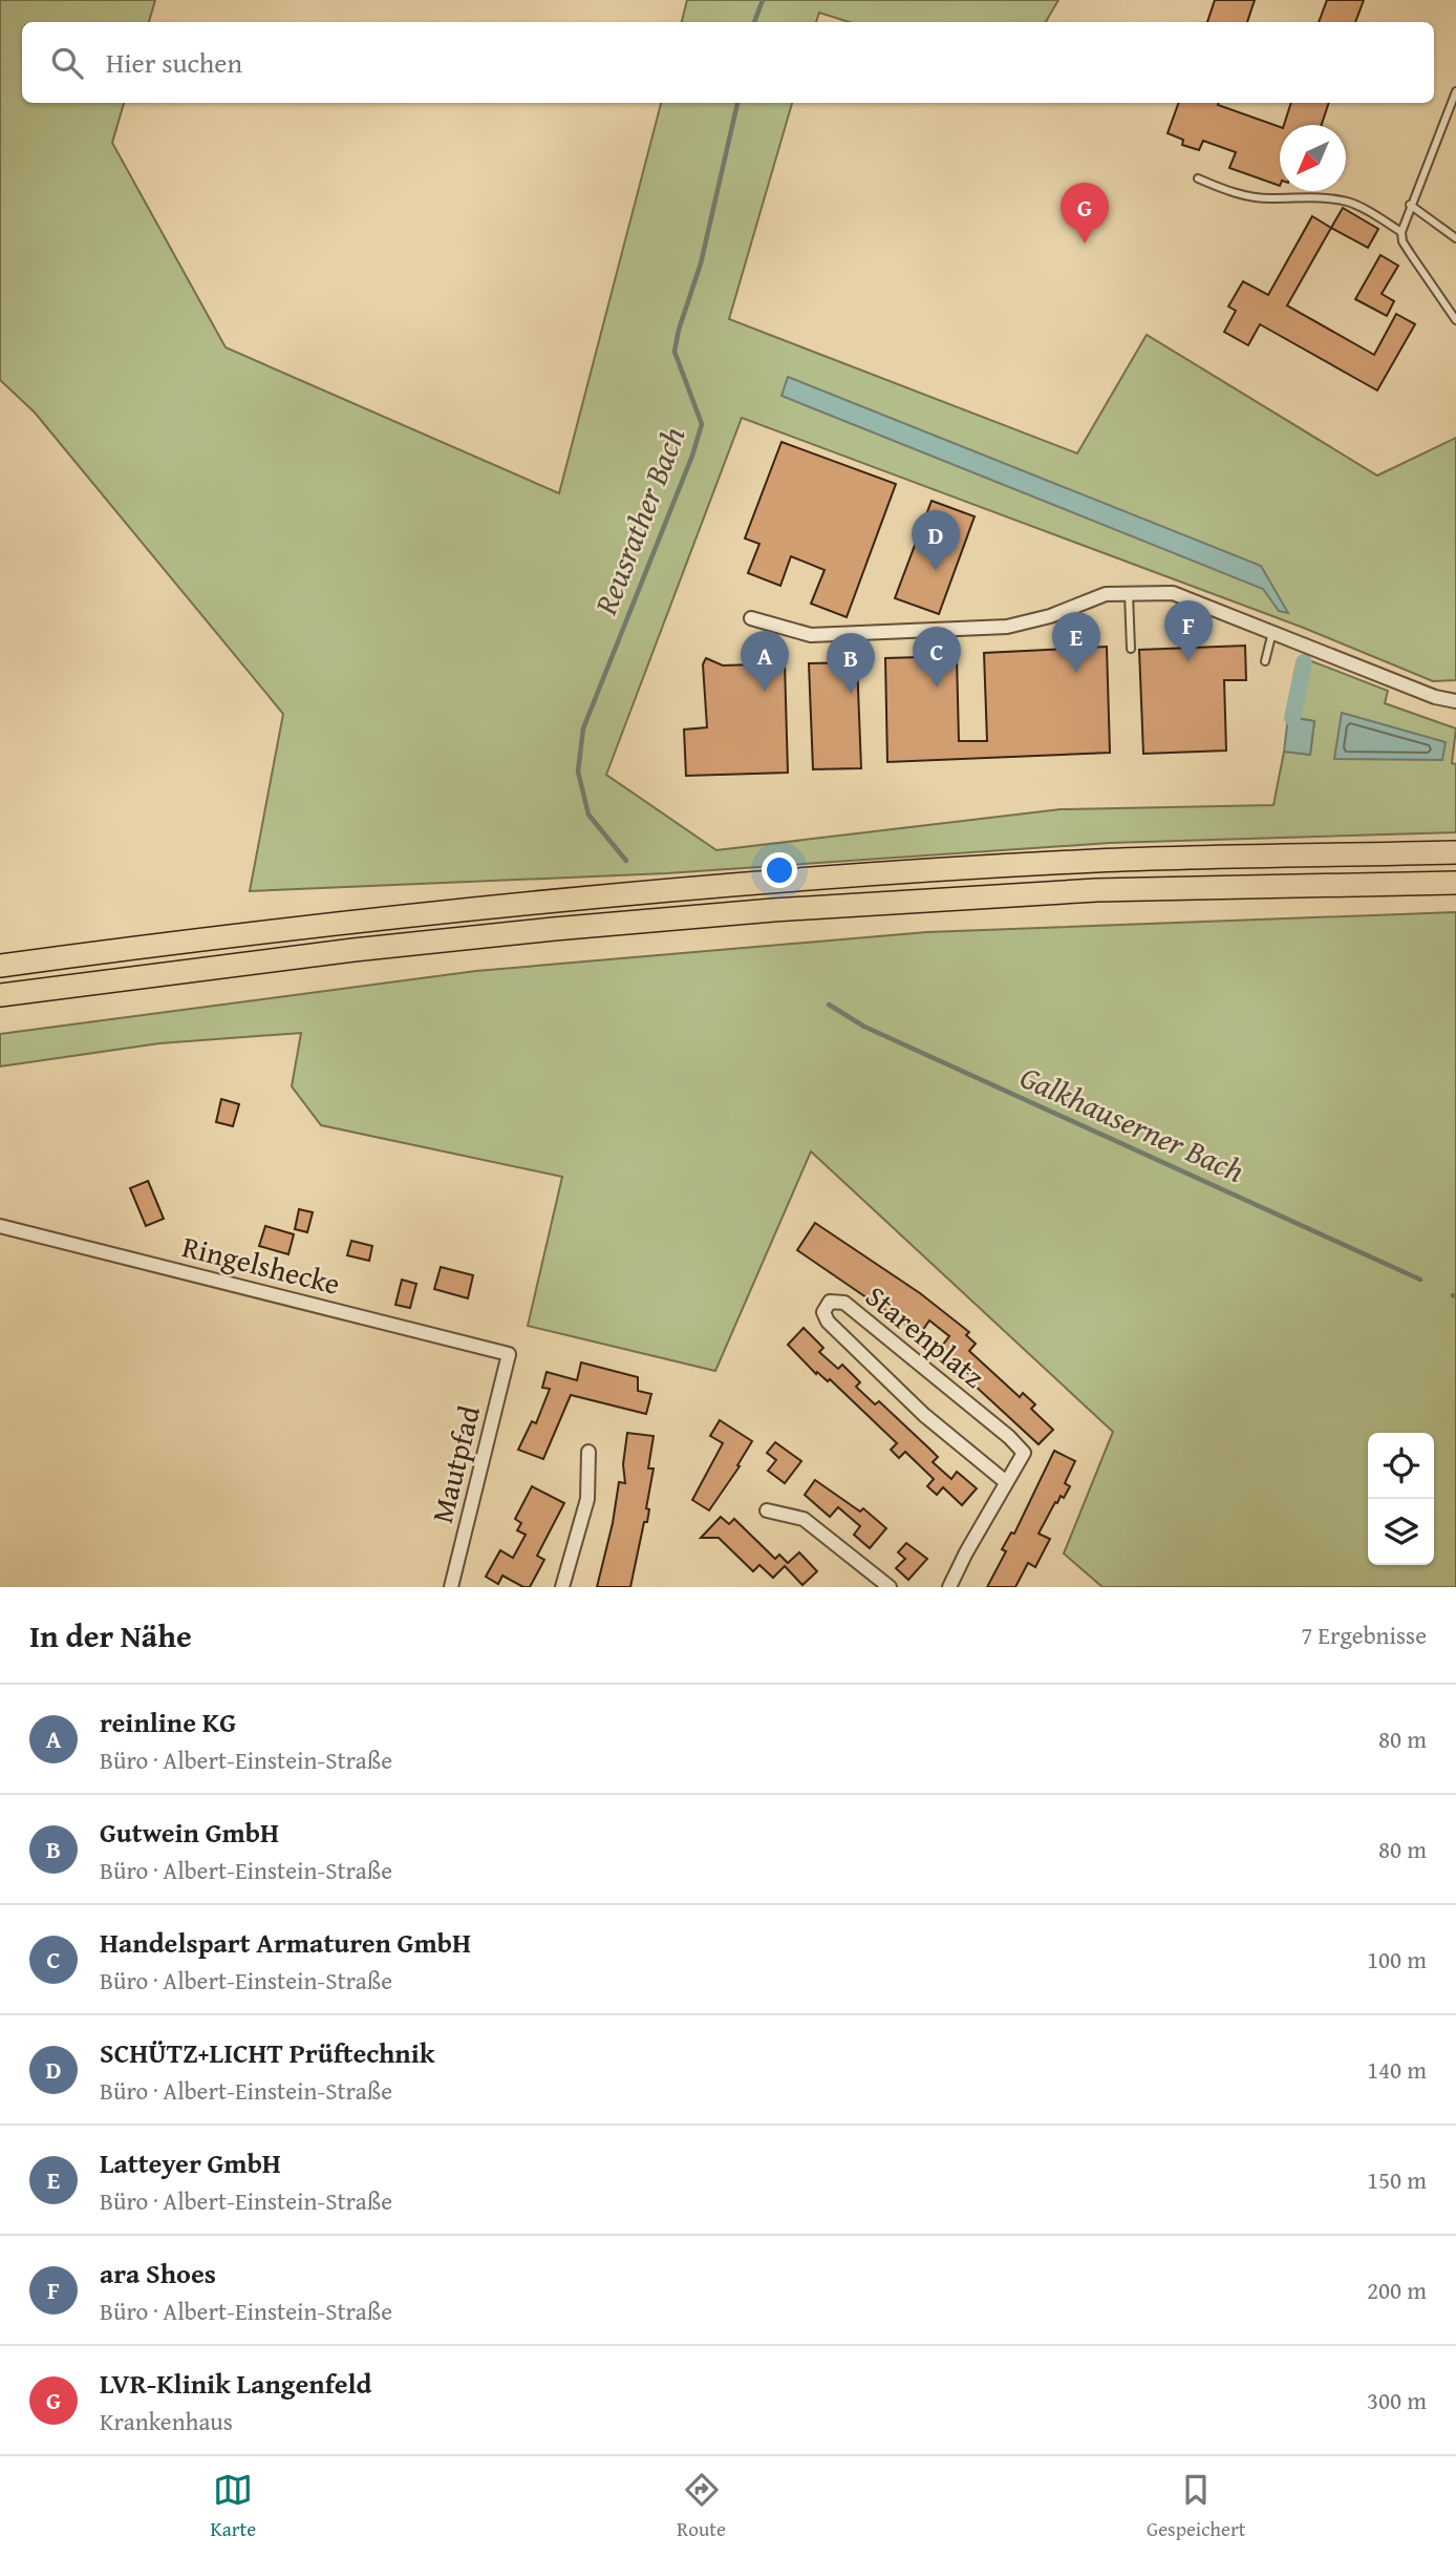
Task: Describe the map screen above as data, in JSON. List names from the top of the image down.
{
  "streets": {
    "street": ["Ringelshecke", "Starenplatz", "Mautpfad"]
  },
  "crossings": [
    ["Ringelshecke", "Mautpfad"]
  ],
  "water": ["Reusrather Bach", "Galkhauserner Bach"],
  "north": "bottom left",
  "page": {
    "search": "Hier suchen",
    "pins": [
      "G",
      "D",
      "F",
      "E",
      "C",
      "A",
      "B"
    ],
    "heading": ["In der Nähe", "7 Ergebnisse"],
    "list": [
      {
        "mark": "A",
        "name": "reinline KG",
        "note": "Büro · Albert-Einstein-Straße",
        "value": "80 m"
      },
      {
        "mark": "B",
        "name": "Gutwein GmbH",
        "note": "Büro · Albert-Einstein-Straße",
        "value": "80 m"
      },
      {
        "mark": "C",
        "name": "Handelspart Armaturen GmbH",
        "note": "Büro · Albert-Einstein-Straße",
        "value": "100 m"
      },
      {
        "mark": "D",
        "name": "SCHÜTZ+LICHT Prüftechnik",
        "note": "Büro · Albert-Einstein-Straße",
        "value": "140 m"
      },
      {
        "mark": "E",
        "name": "Latteyer GmbH",
        "note": "Büro · Albert-Einstein-Straße",
        "value": "150 m"
      },
      {
        "mark": "F",
        "name": "ara Shoes",
        "note": "Büro · Albert-Einstein-Straße",
        "value": "200 m"
      },
      {
        "mark": "G",
        "name": "LVR-Klinik Langenfeld",
        "note": "Krankenhaus",
        "value": "300 m"
      }
    ],
    "nav": ["Karte", "Route", "Gespeichert"]
  }
}
